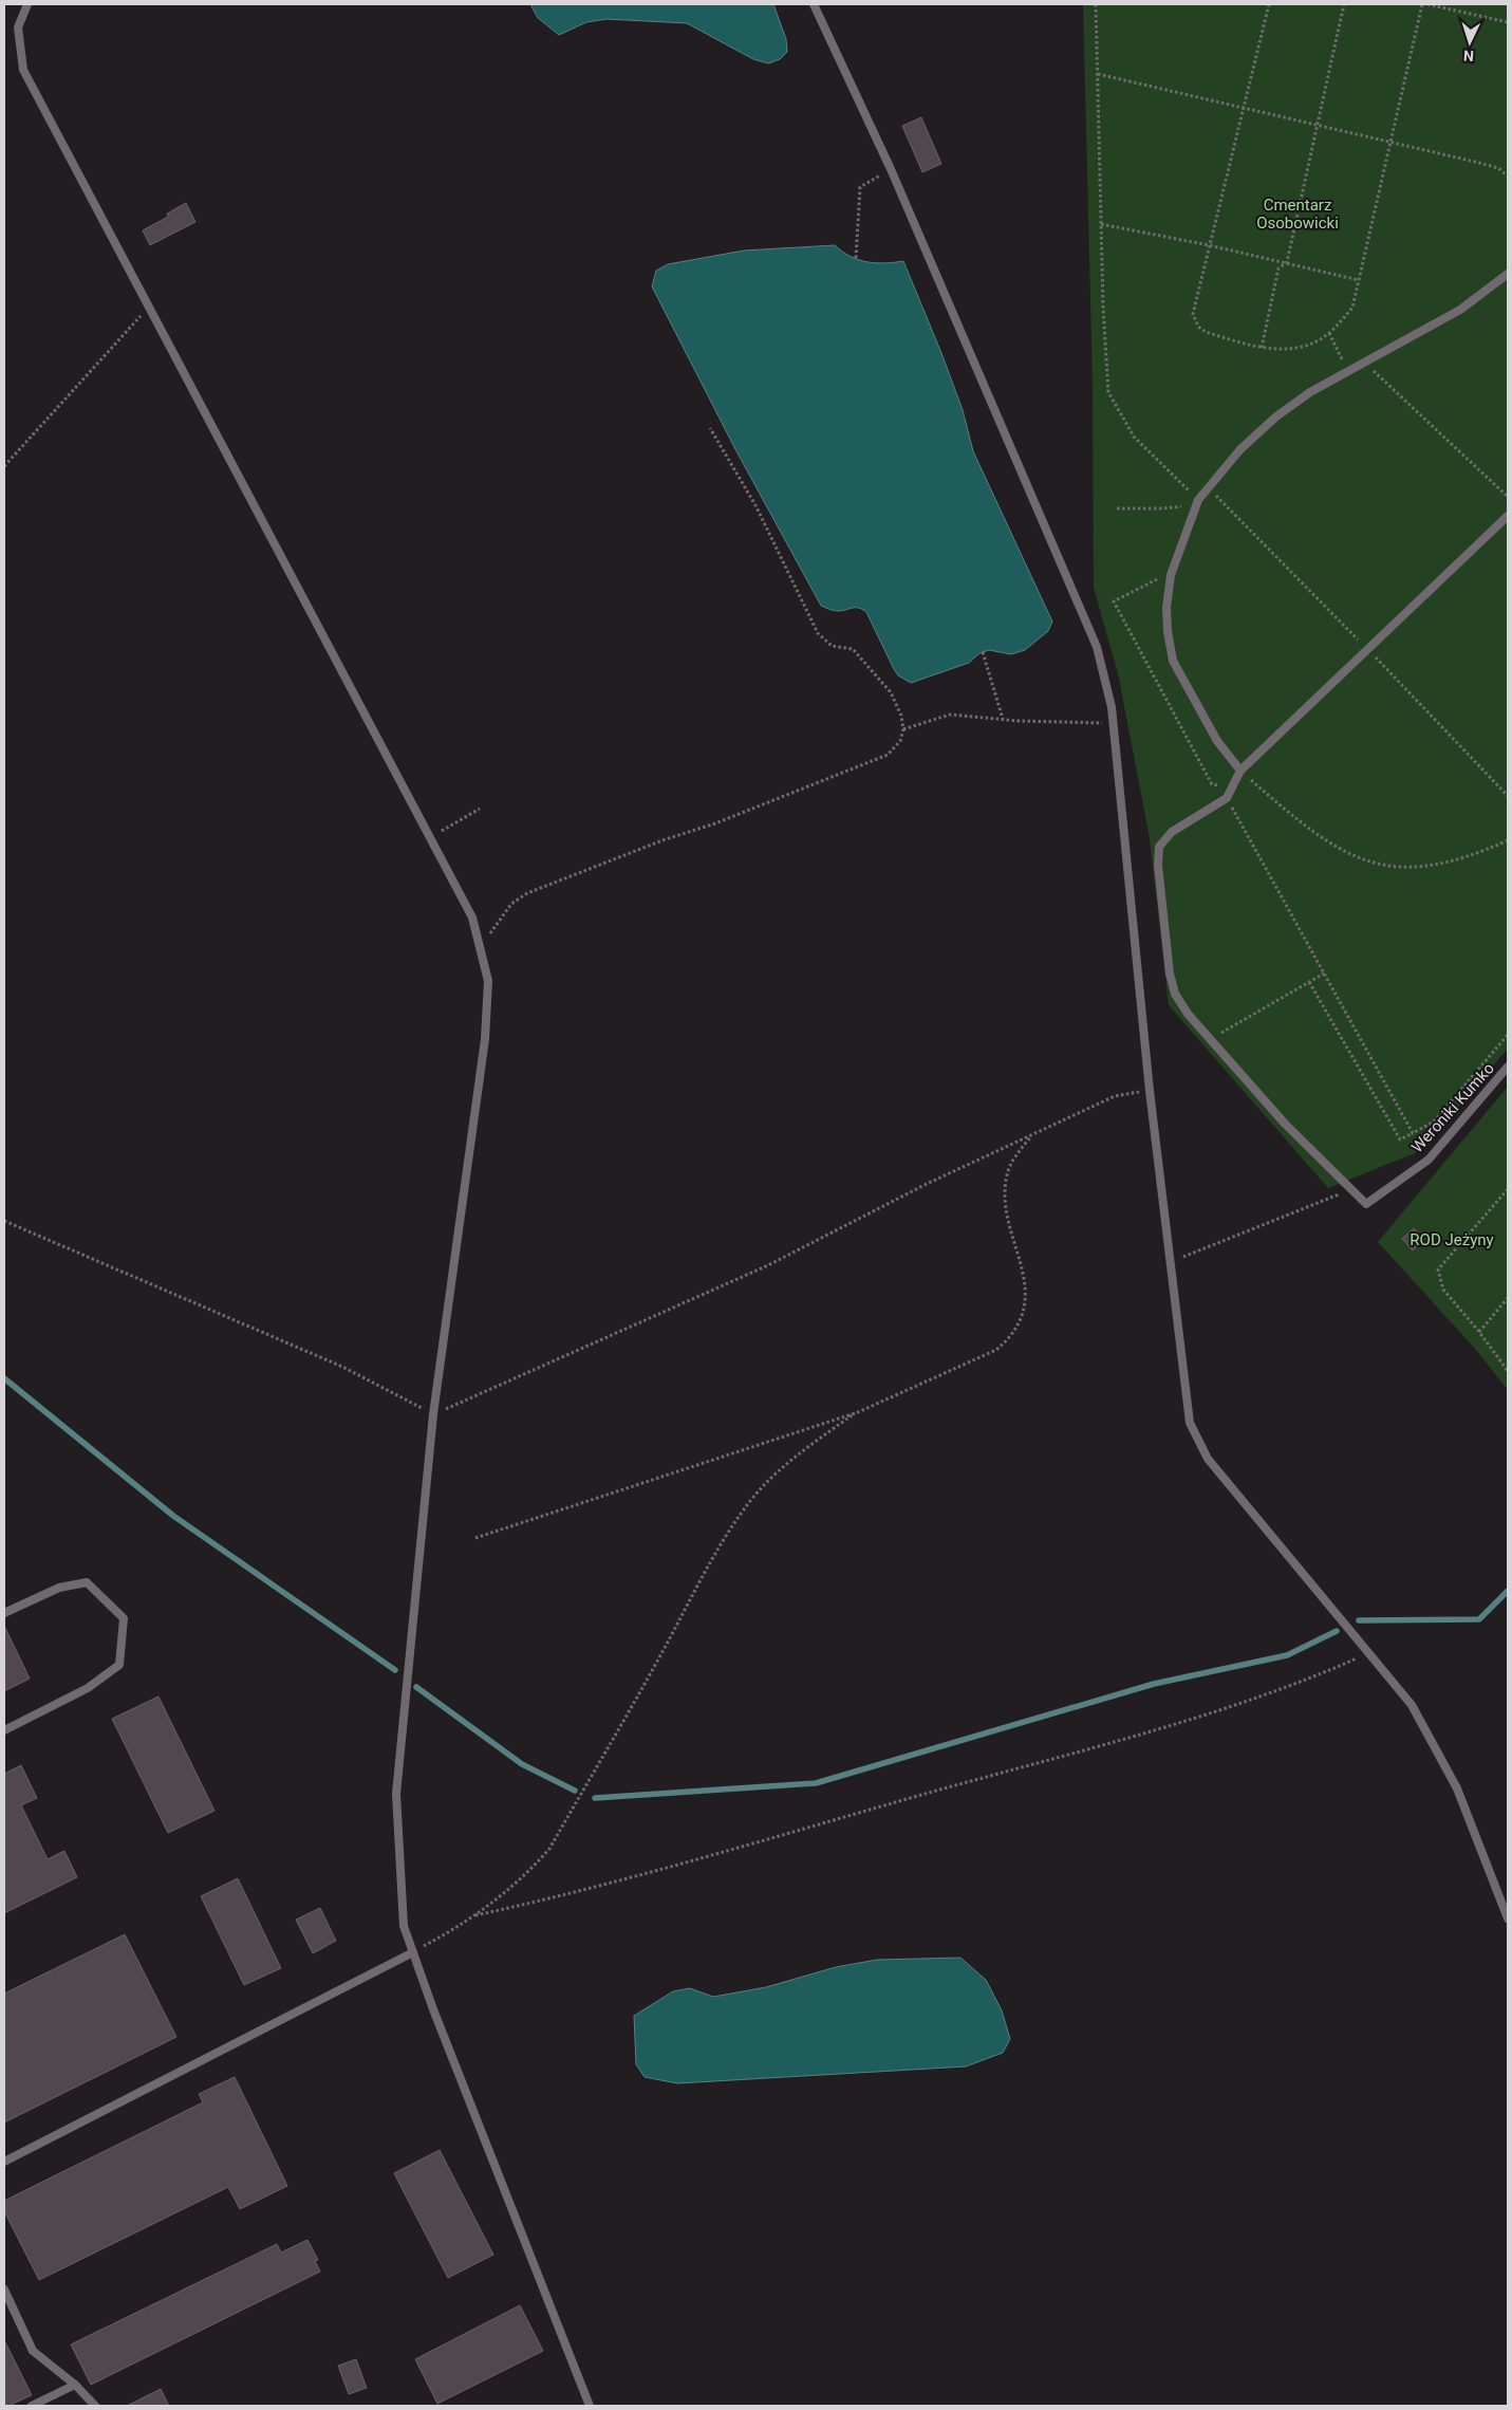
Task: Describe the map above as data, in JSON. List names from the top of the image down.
{
  "streets": {
    "lane": ["Weroniki Kumko"]
  },
  "parks": ["Cmentarz Osobowicki", "ROD Jeżyny"],
  "north": "bottom"
}
